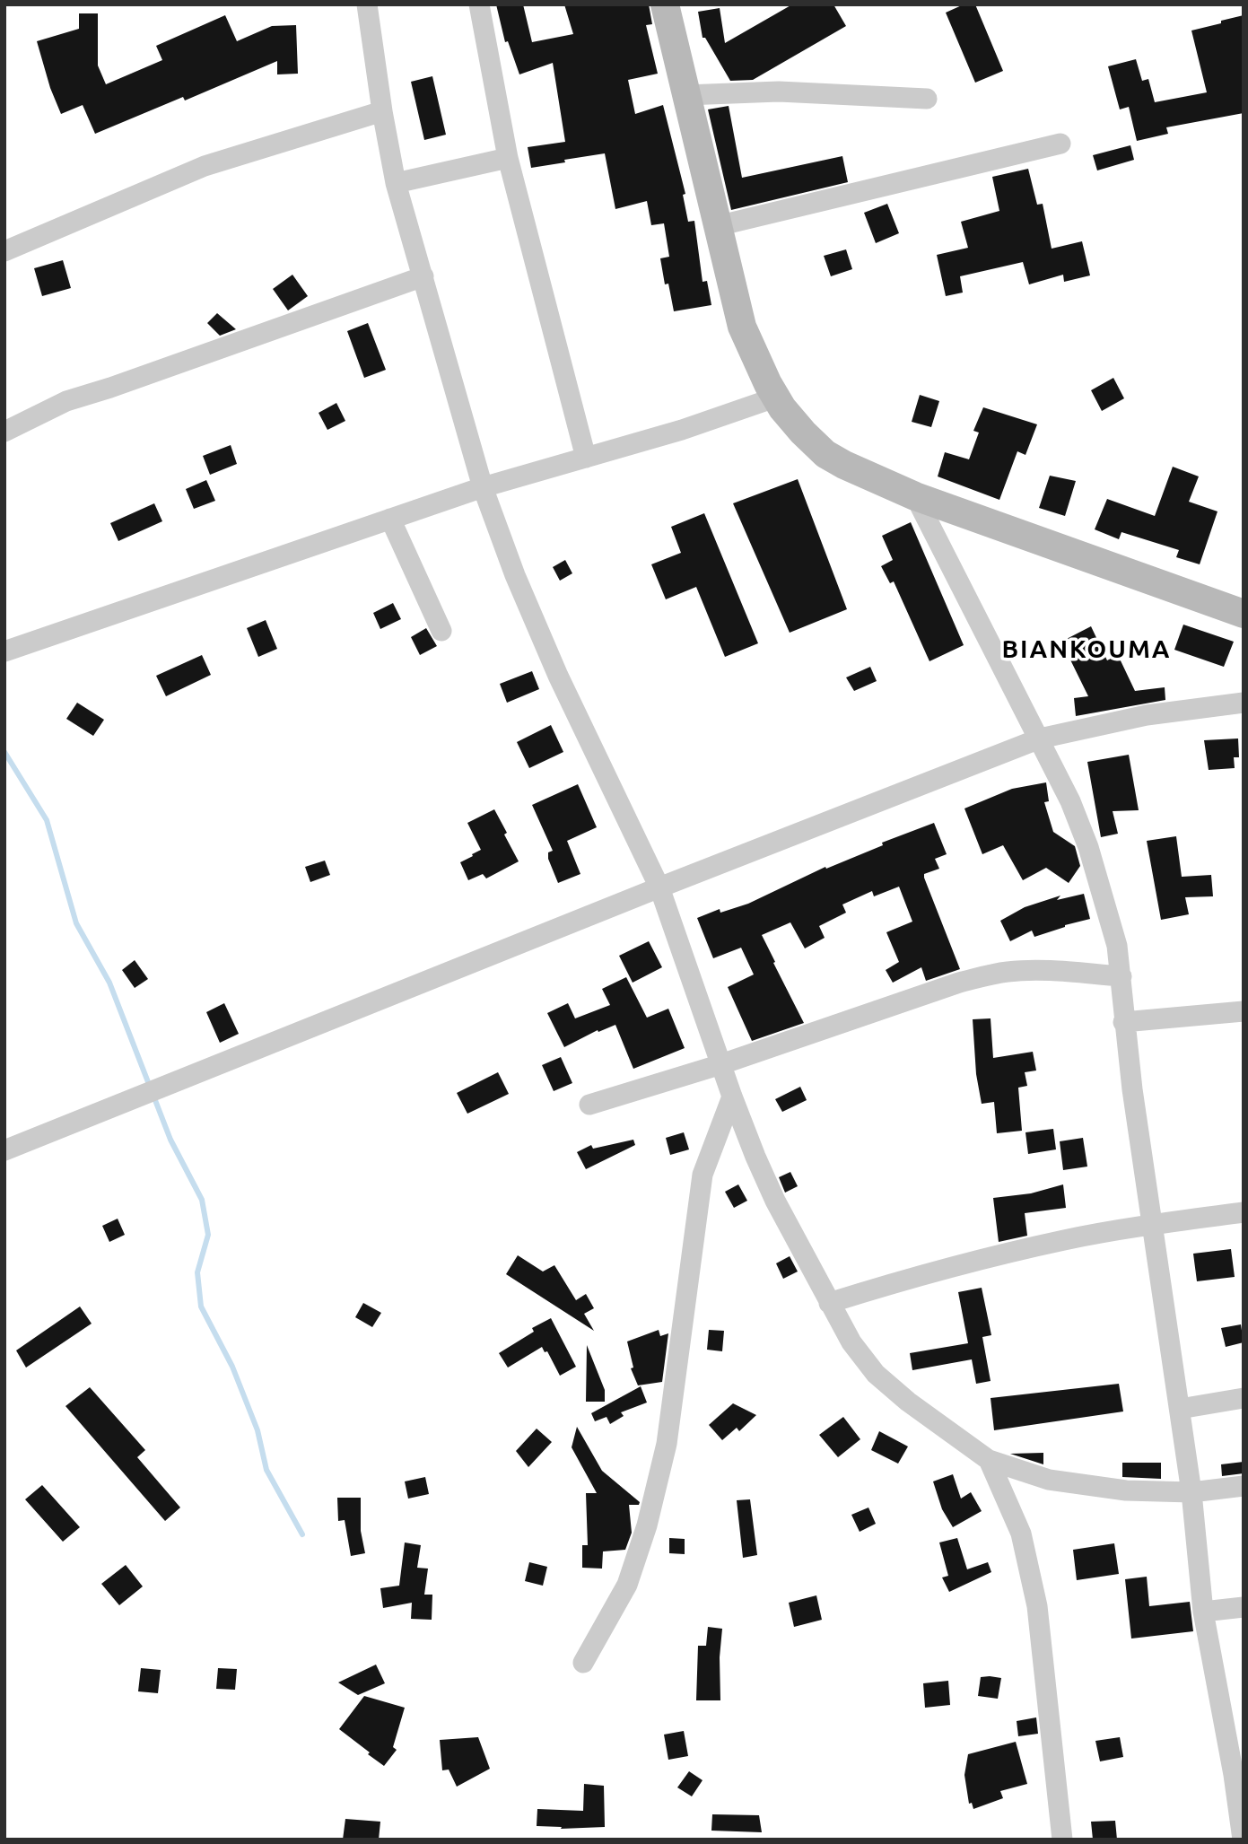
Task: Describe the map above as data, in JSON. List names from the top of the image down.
{
  "districts": ["BIANKOUMA"]
}
